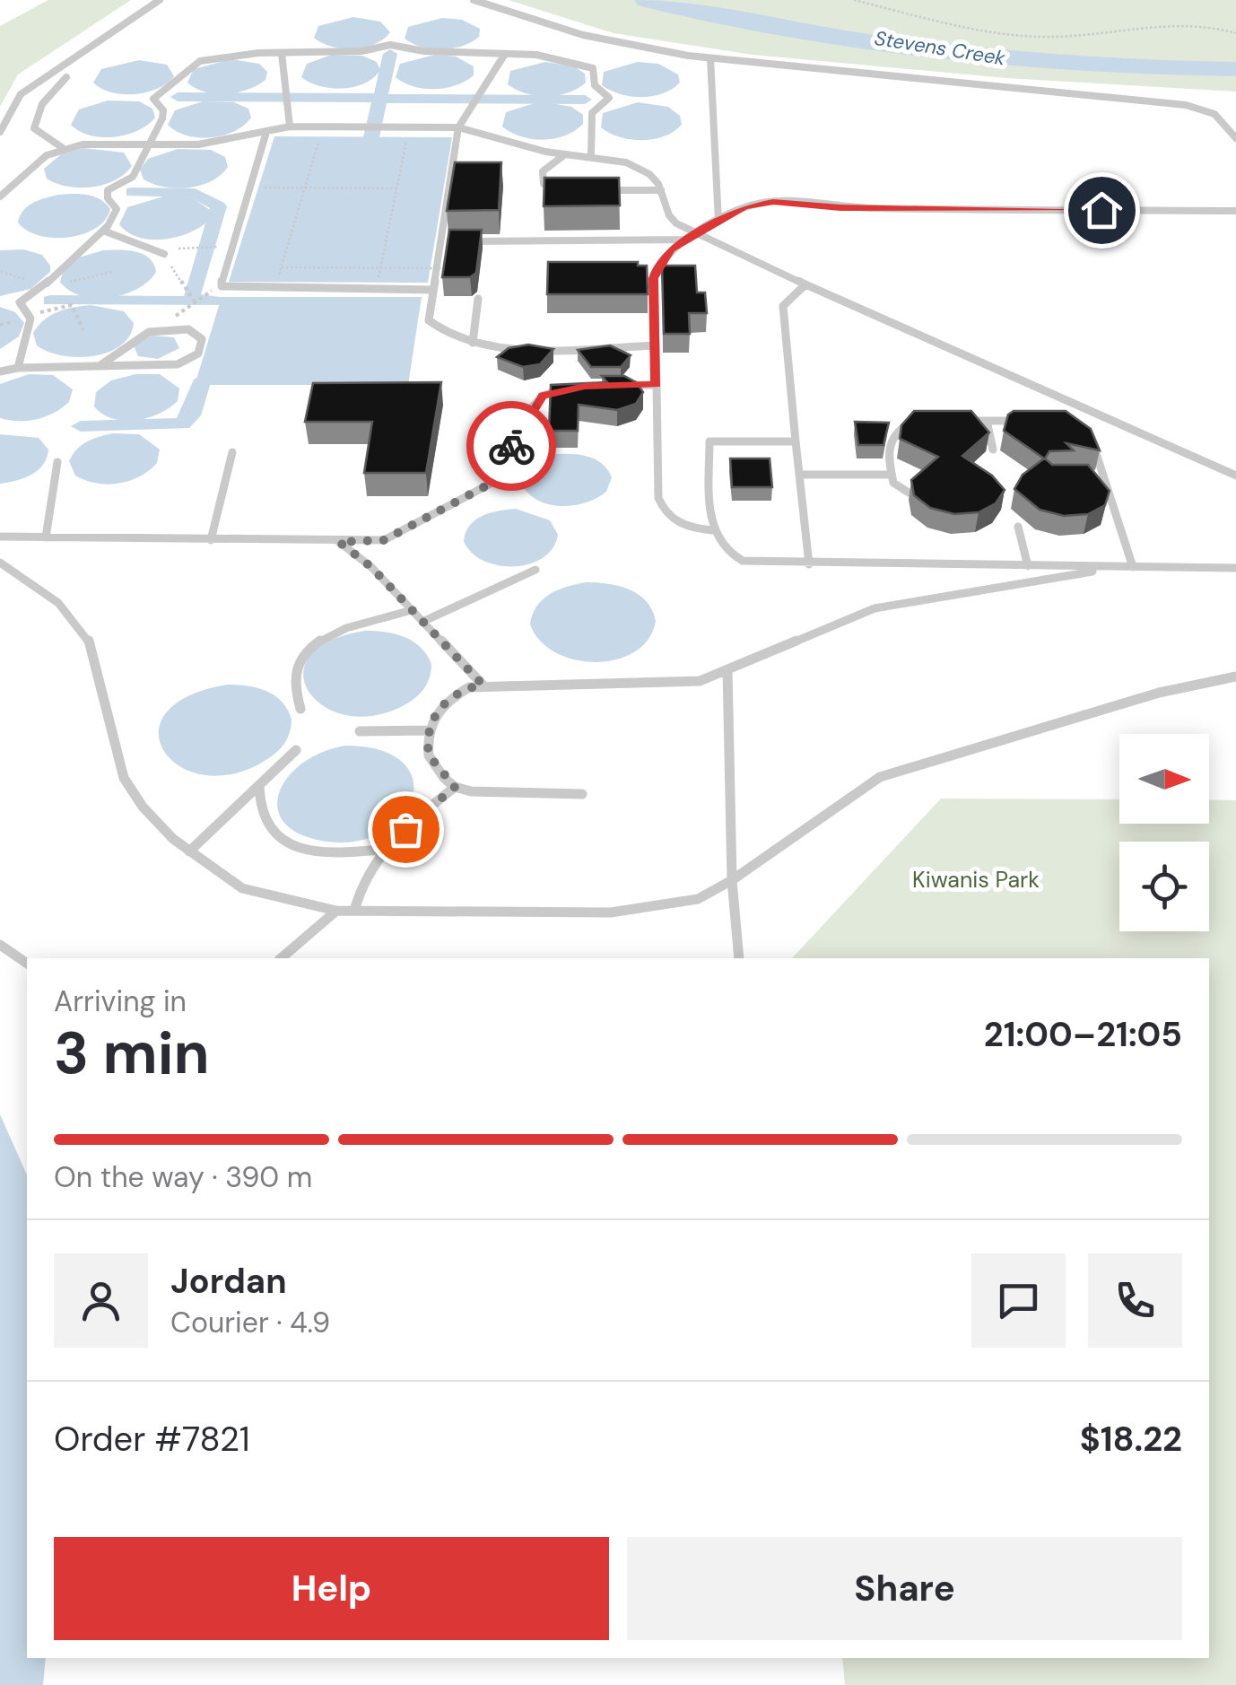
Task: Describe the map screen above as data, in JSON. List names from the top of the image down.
{
  "water": ["Stevens Creek"],
  "parks": ["Kiwanis Park"],
  "north": "right",
  "page": {
    "heading": ["3 min", "Arriving in", "21:00–21:05"],
    "panel": [
      "Jordan",
      "Courier · 4.9",
      "Order #7821",
      "$18.22"
    ],
    "bar": "On the way · 390 m",
    "buttons": ["Help", "Share"]
  }
}
